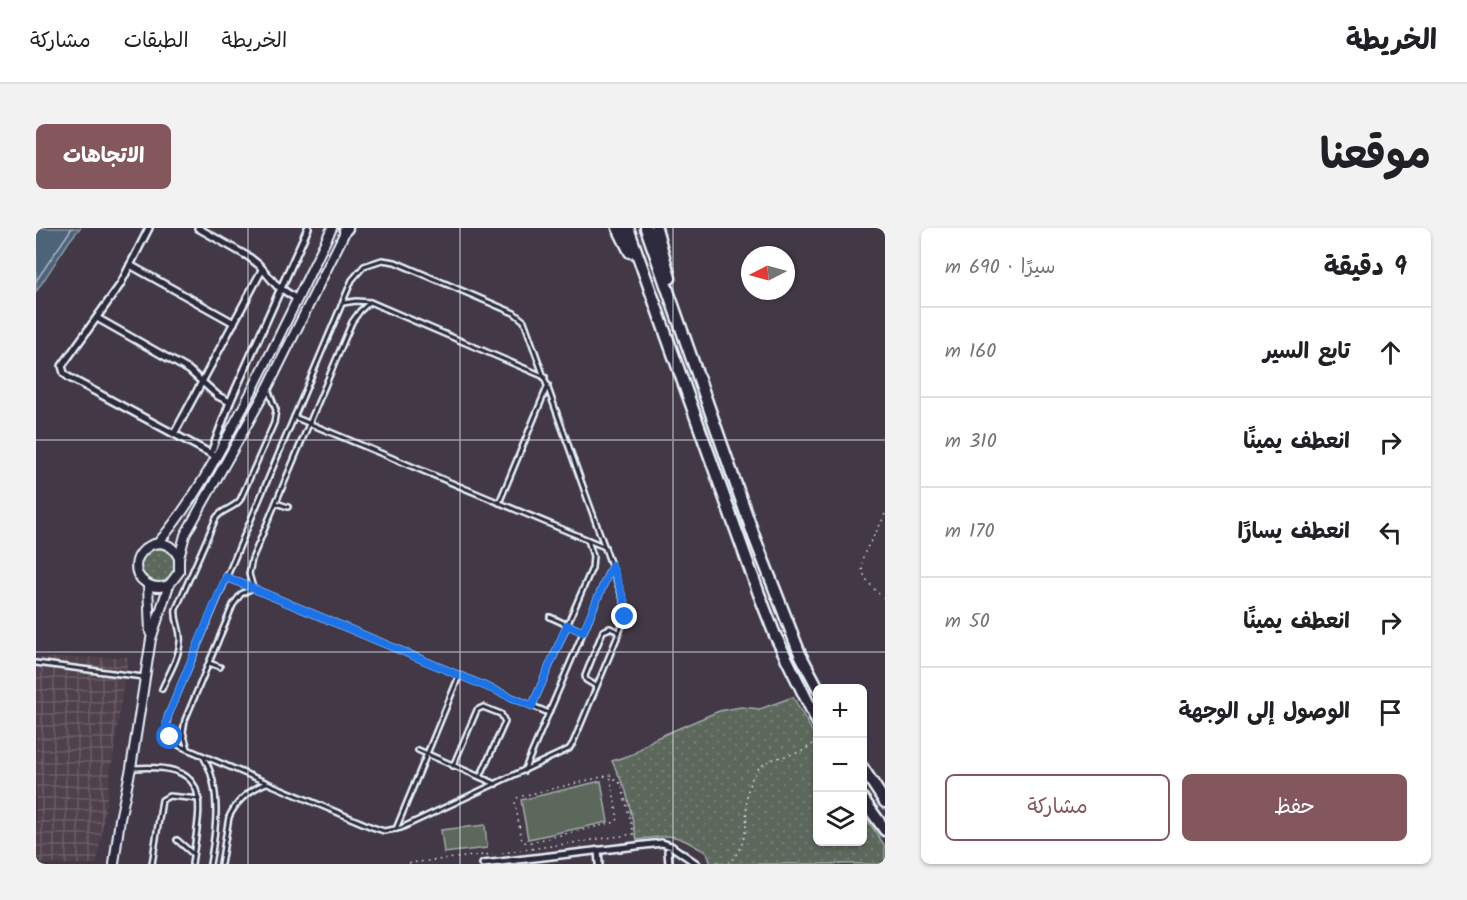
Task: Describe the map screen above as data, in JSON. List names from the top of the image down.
{
  "north": "left",
  "page": {
    "header": "الخريطة",
    "nav": ["الخريطة", "الطبقات", "مشاركة"],
    "title": "موقعنا",
    "buttons": [
      "الاتجاهات",
      ["حفظ", "مشاركة"]
    ],
    "heading": ["9 دقيقة", "سيرًا · 690 m"],
    "list": [
      ["تابع السير", "160 m"],
      ["انعطف يمينًا", "310 m"],
      ["انعطف يسارًا", "170 m"],
      ["انعطف يمينًا", "50 m"],
      "الوصول إلى الوجهة"
    ],
    "map_buttons": ["+", "−"]
  }
}
